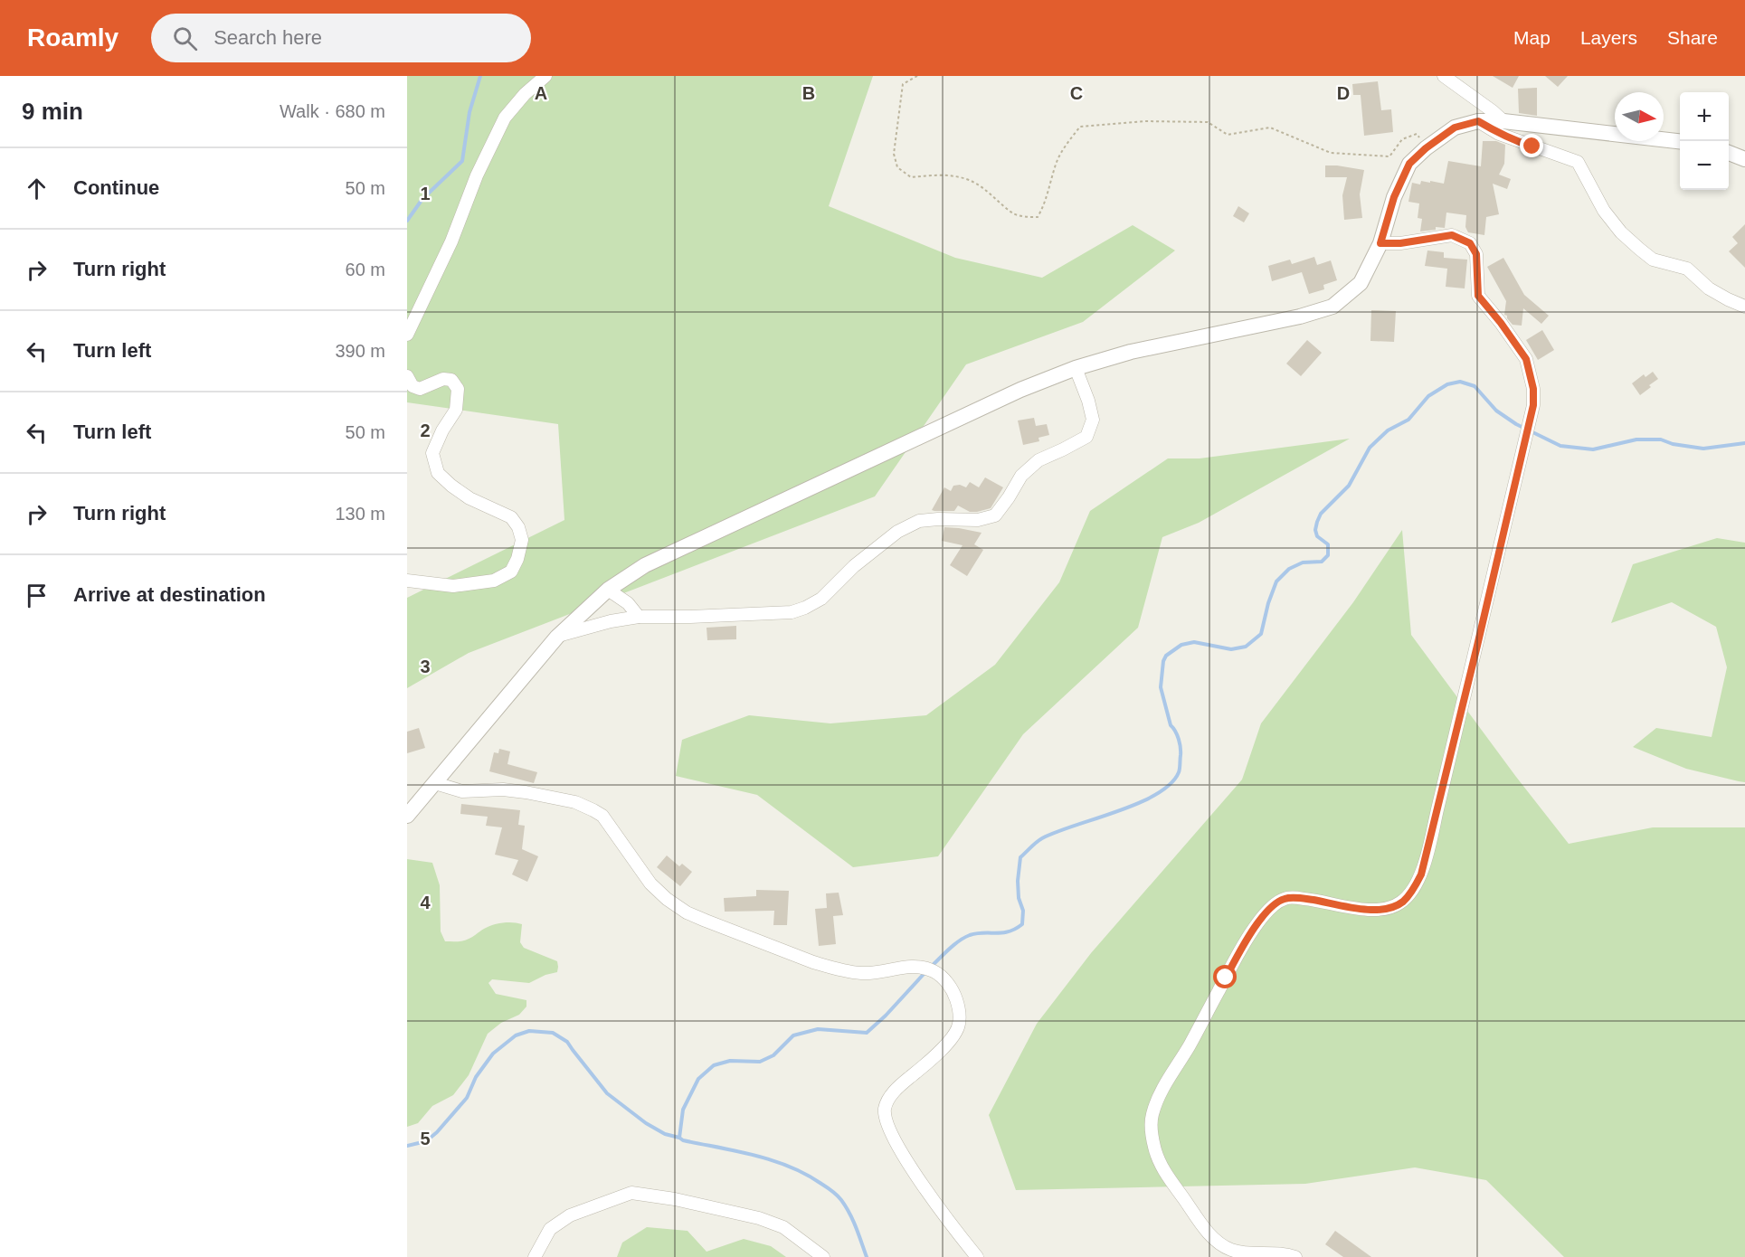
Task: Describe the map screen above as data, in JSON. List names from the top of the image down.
{
  "north": "right",
  "page": {
    "header": "Roamly",
    "search": "Search here",
    "nav": ["Map", "Layers", "Share"],
    "heading": ["9 min", "Walk · 680 m"],
    "map_buttons": ["+", "−"],
    "list": [
      ["Continue", "50 m"],
      ["Turn right", "60 m"],
      ["Turn left", "390 m"],
      ["Turn left", "50 m"],
      ["Turn right", "130 m"],
      "Arrive at destination"
    ]
  },
  "grid": {
    "columns": [
      "A",
      "B",
      "C",
      "D"
    ],
    "rows": [
      "1",
      "2",
      "3",
      "4",
      "5"
    ]
  }
}
